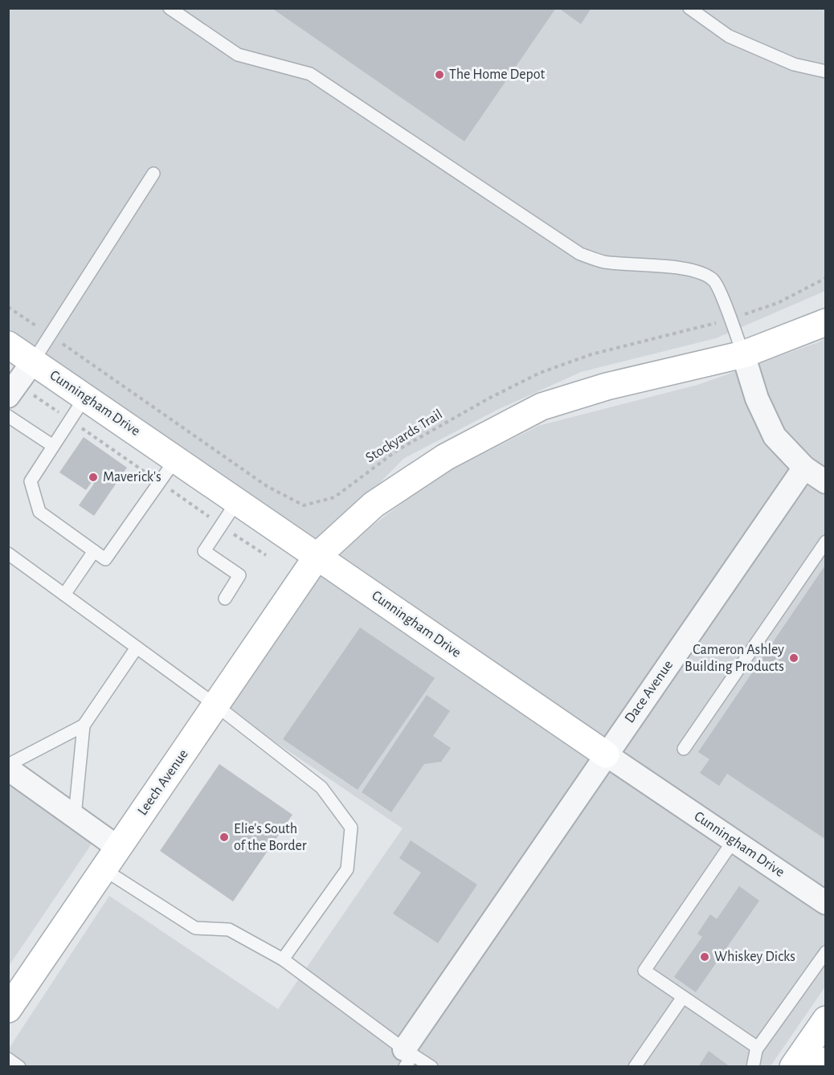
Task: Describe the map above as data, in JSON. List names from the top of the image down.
{
  "streets": {
    "main road": ["Cunningham Drive", "Leech Avenue"],
    "street": ["Dace Avenue"],
    "path": ["Stockyards Trail"]
  },
  "crossings": [
    ["Cunningham Drive", "Dace Avenue"],
    ["Cunningham Drive", "Leech Avenue"]
  ],
  "places": [
    "The Home Depot",
    "Maverick's",
    "Cameron Ashley Building Products",
    "Elie's South of the Border",
    "Whiskey Dicks"
  ]
}
